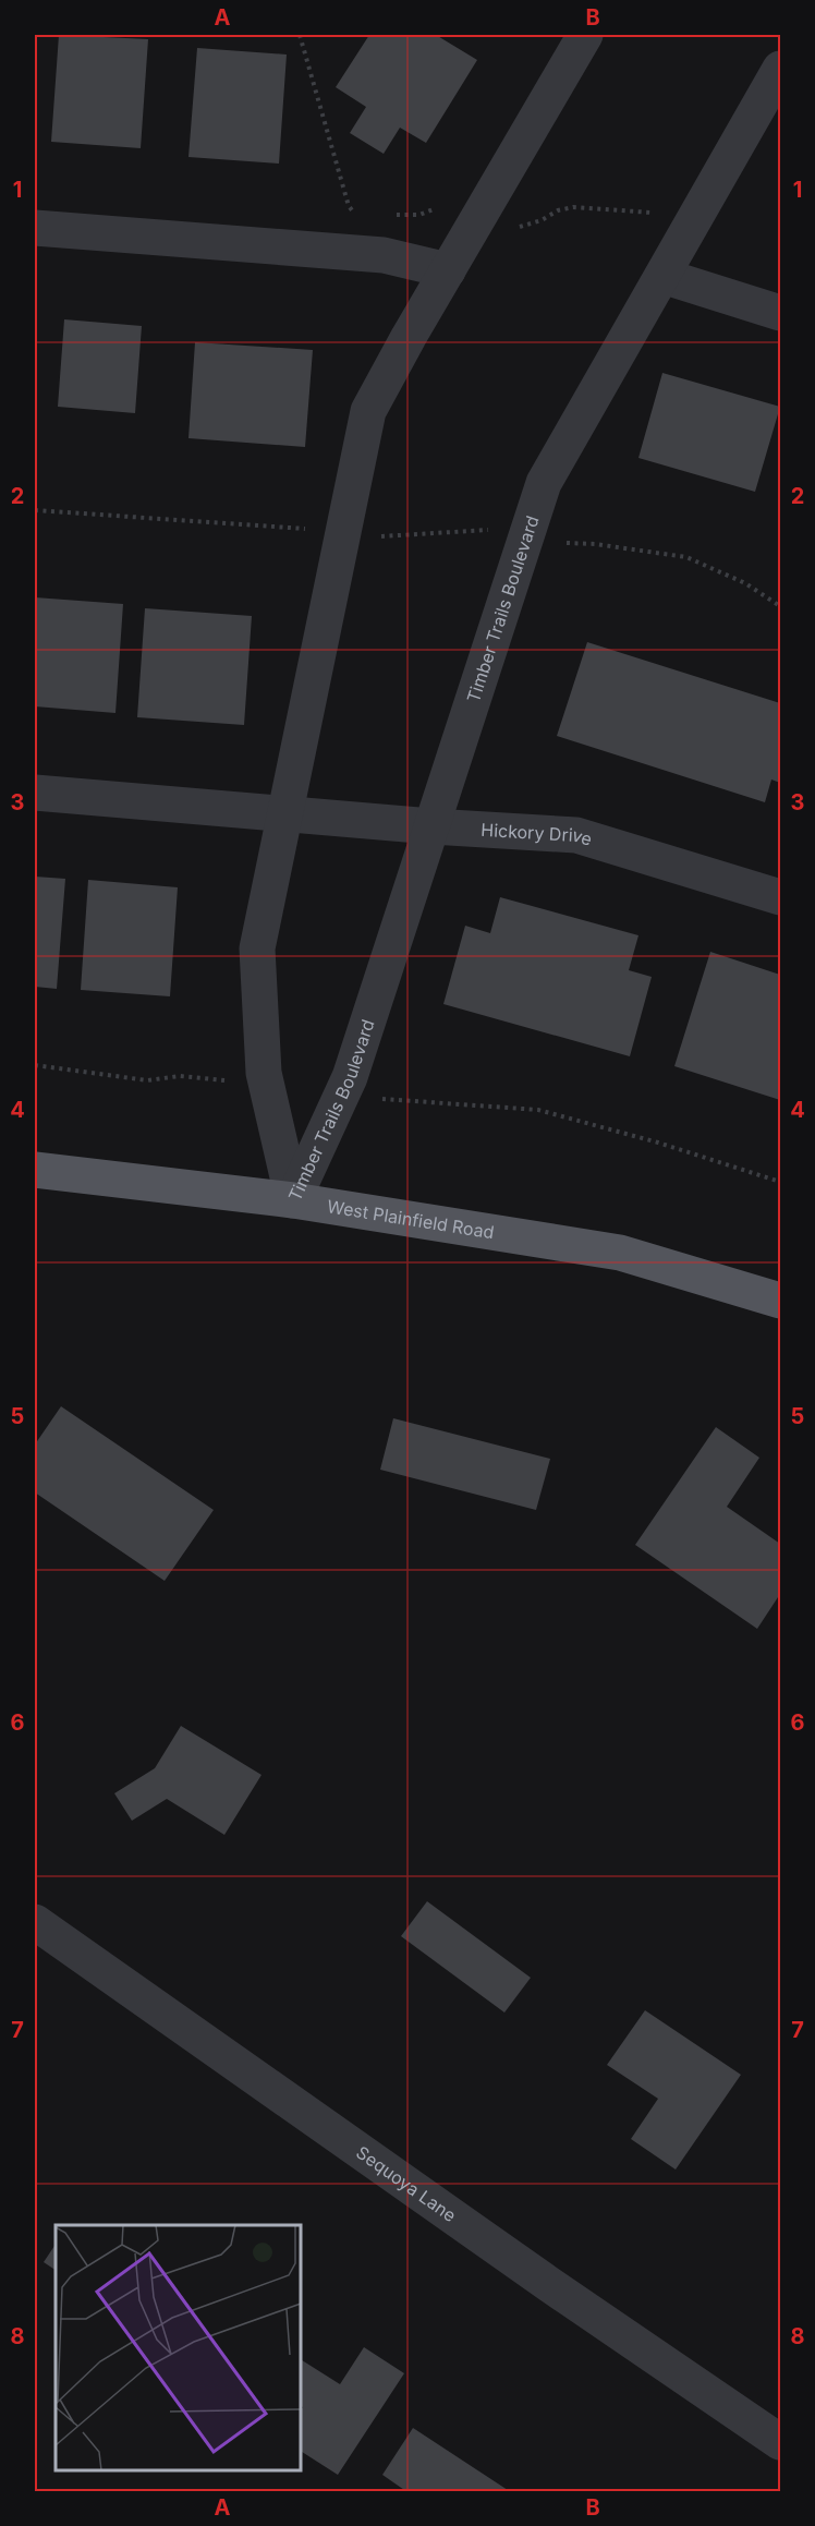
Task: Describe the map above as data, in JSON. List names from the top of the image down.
{
  "streets": {
    "main road": ["West Plainfield Road"],
    "street": ["Timber Trails Boulevard", "Hickory Drive", "Sequoya Lane"]
  },
  "crossings": [
    ["Timber Trails Boulevard", "Hickory Drive"],
    ["Timber Trails Boulevard", "West Plainfield Road"]
  ],
  "grid": {
    "columns": ["A", "B"],
    "rows": [
      "1",
      "2",
      "3",
      "4",
      "5",
      "6",
      "7",
      "8"
    ]
  }
}
